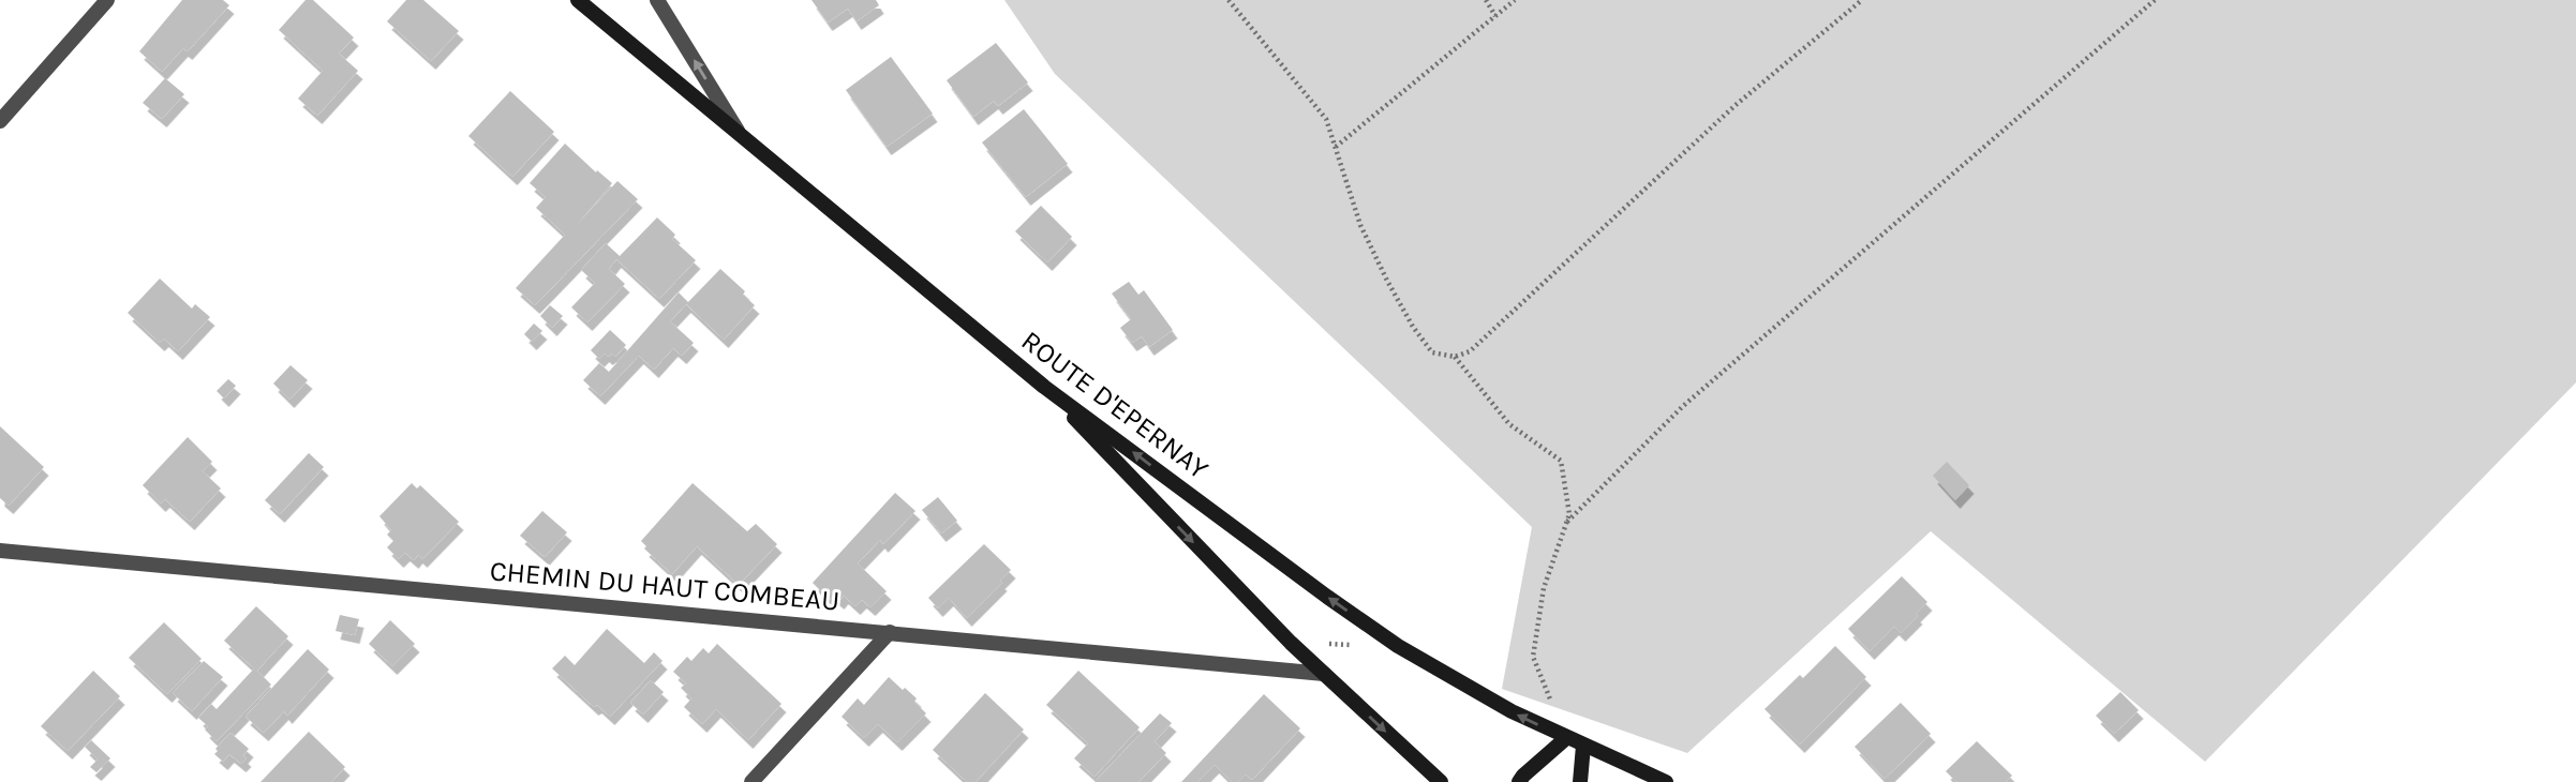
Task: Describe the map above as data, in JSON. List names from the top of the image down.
{
  "streets": {
    "main road": ["ROUTE D'EPERNAY"],
    "street": ["CHEMIN DU HAUT COMBEAU"]
  }
}
